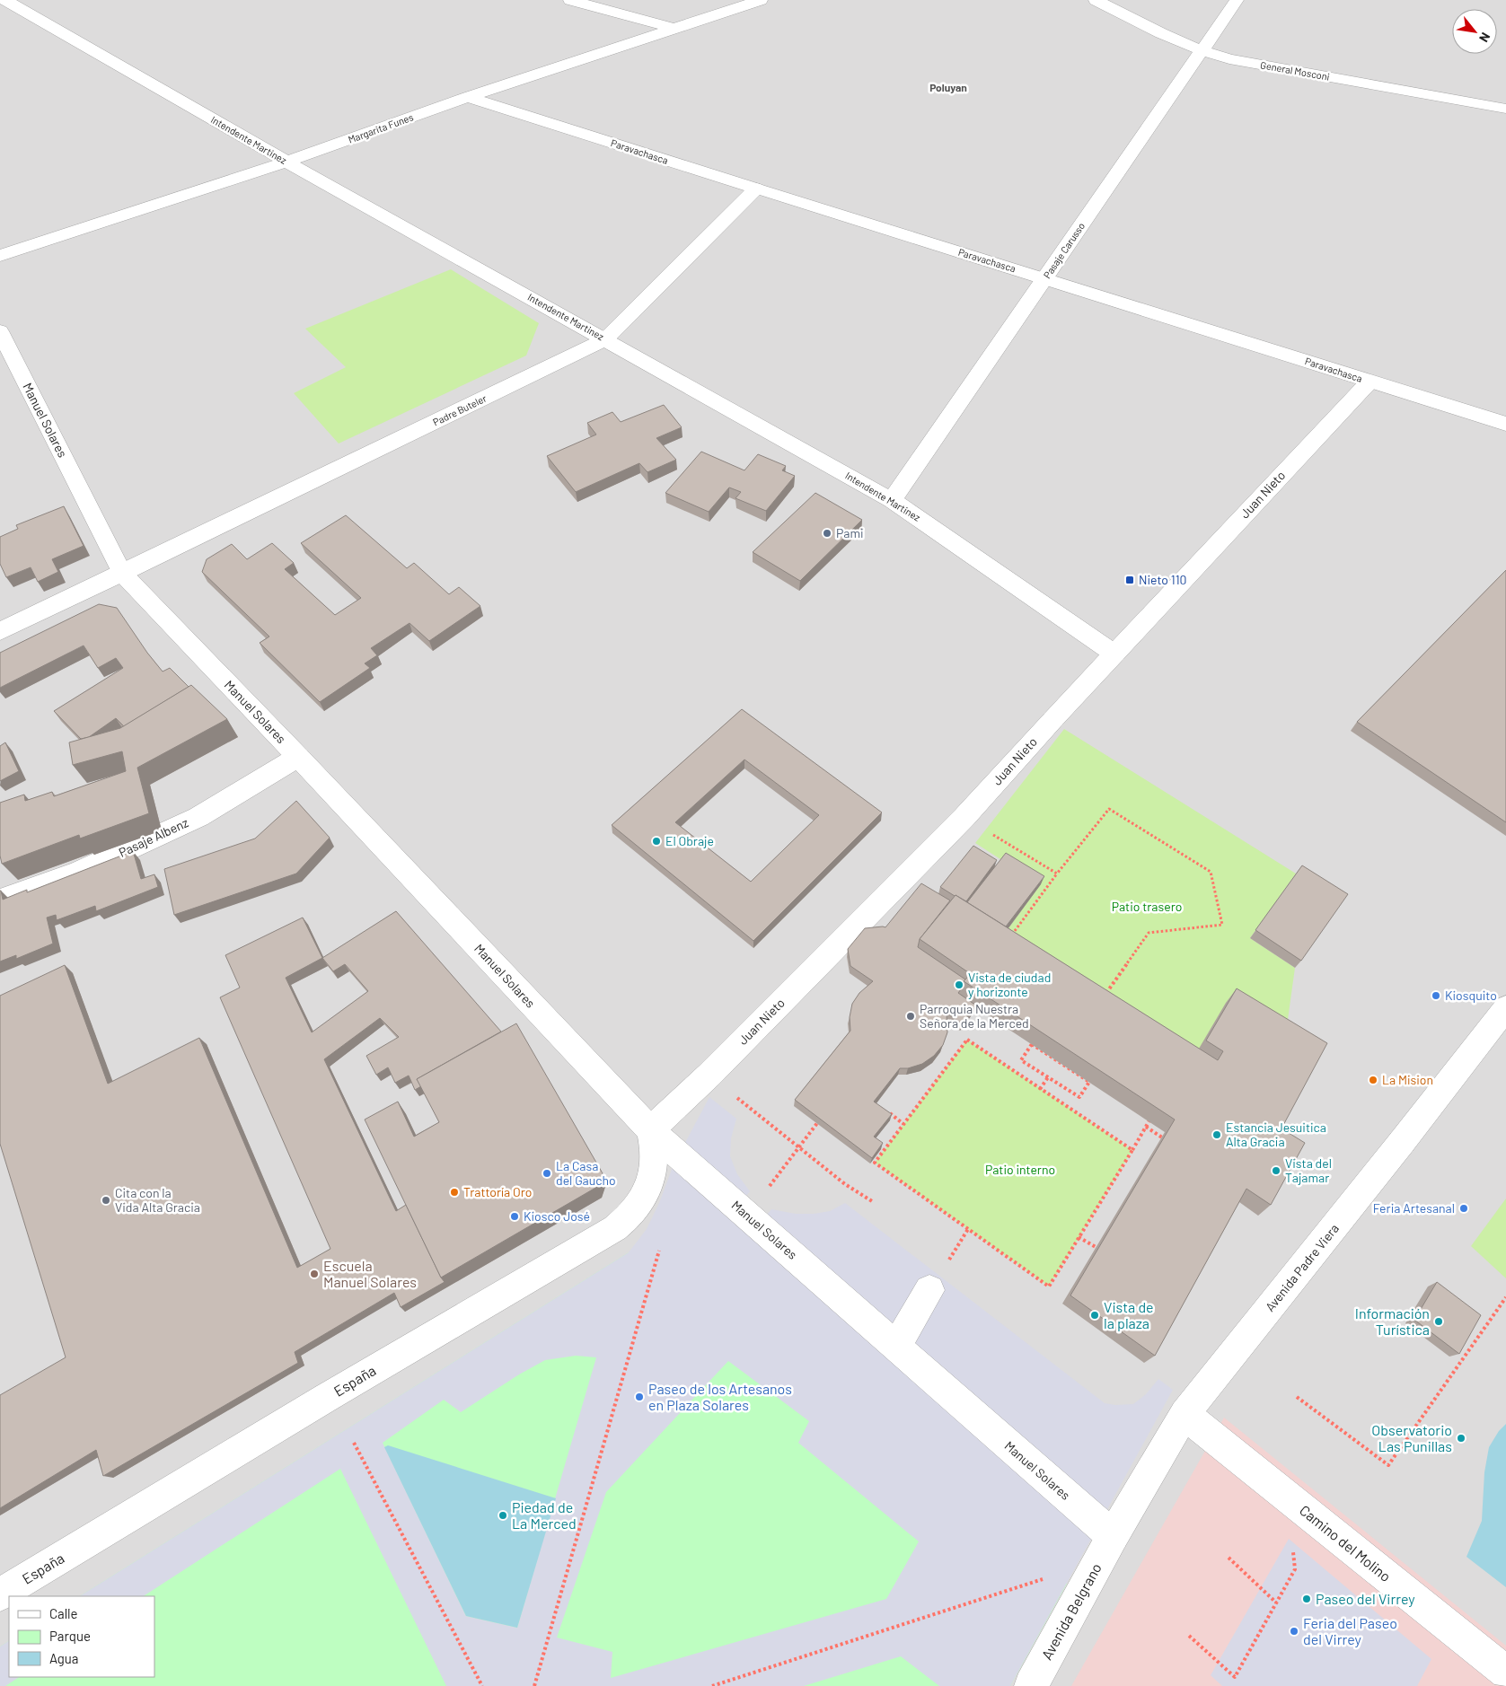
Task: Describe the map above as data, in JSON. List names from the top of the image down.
{
  "streets": {
    "street": [
      "General Mosconi",
      "Margarita Funes",
      "Intendente Martinez",
      "Paravachasca",
      "Pasaje Carusso",
      "Padre Buteler",
      "Manuel Solares",
      "Juan Nieto",
      "Pasaje Albenz",
      "Avenida Padre Viera",
      "España",
      "Camino del Molino",
      "Avenida Belgrano"
    ]
  },
  "crossings": [
    ["General Mosconi", "Pasaje Carusso"],
    ["Margarita Funes", "Intendente Martinez"],
    ["Margarita Funes", "Paravachasca"],
    ["Intendente Martinez", "Pasaje Carusso"],
    ["Intendente Martinez", "Padre Buteler"],
    ["Intendente Martinez", "Juan Nieto"],
    ["Paravachasca", "Pasaje Carusso"],
    ["Paravachasca", "Padre Buteler"],
    ["Paravachasca", "Juan Nieto"],
    ["Padre Buteler", "Manuel Solares"],
    ["Manuel Solares", "Juan Nieto"],
    ["Manuel Solares", "Pasaje Albenz"],
    ["Manuel Solares", "Avenida Padre Viera"],
    ["Manuel Solares", "España"],
    ["Manuel Solares", "Avenida Belgrano"],
    ["Juan Nieto", "España"],
    ["Avenida Padre Viera", "Camino del Molino"],
    ["Avenida Padre Viera", "Avenida Belgrano"]
  ],
  "districts": ["Poluyan"],
  "parks": ["Patio trasero", "Patio interno"],
  "places": {
    "other": [
      "Pami",
      "El Obraje",
      "Vista de ciudad y horizonte",
      "Kiosquito",
      "Parroquia Nuestra Señora de la Merced",
      "La Mision",
      "Estancia Jesuitica Alta Gracia",
      "Vista del Tajamar",
      "La Casa del Gaucho",
      "Trattoría Oro",
      "Cita con la Vida Alta Gracia",
      "Feria Artesanal",
      "Kiosco José",
      "Escuela Manuel Solares",
      "Vista de la plaza",
      "Información Turística",
      "Paseo de los Artesanos en Plaza Solares",
      "Observatorio Las Punillas",
      "Piedad de La Merced",
      "Paseo del Virrey",
      "Feria del Paseo del Virrey"
    ],
    "transit": ["Nieto 110"]
  },
  "legend": ["Calle", "Parque", "Agua"],
  "north": "bottom right"
}
